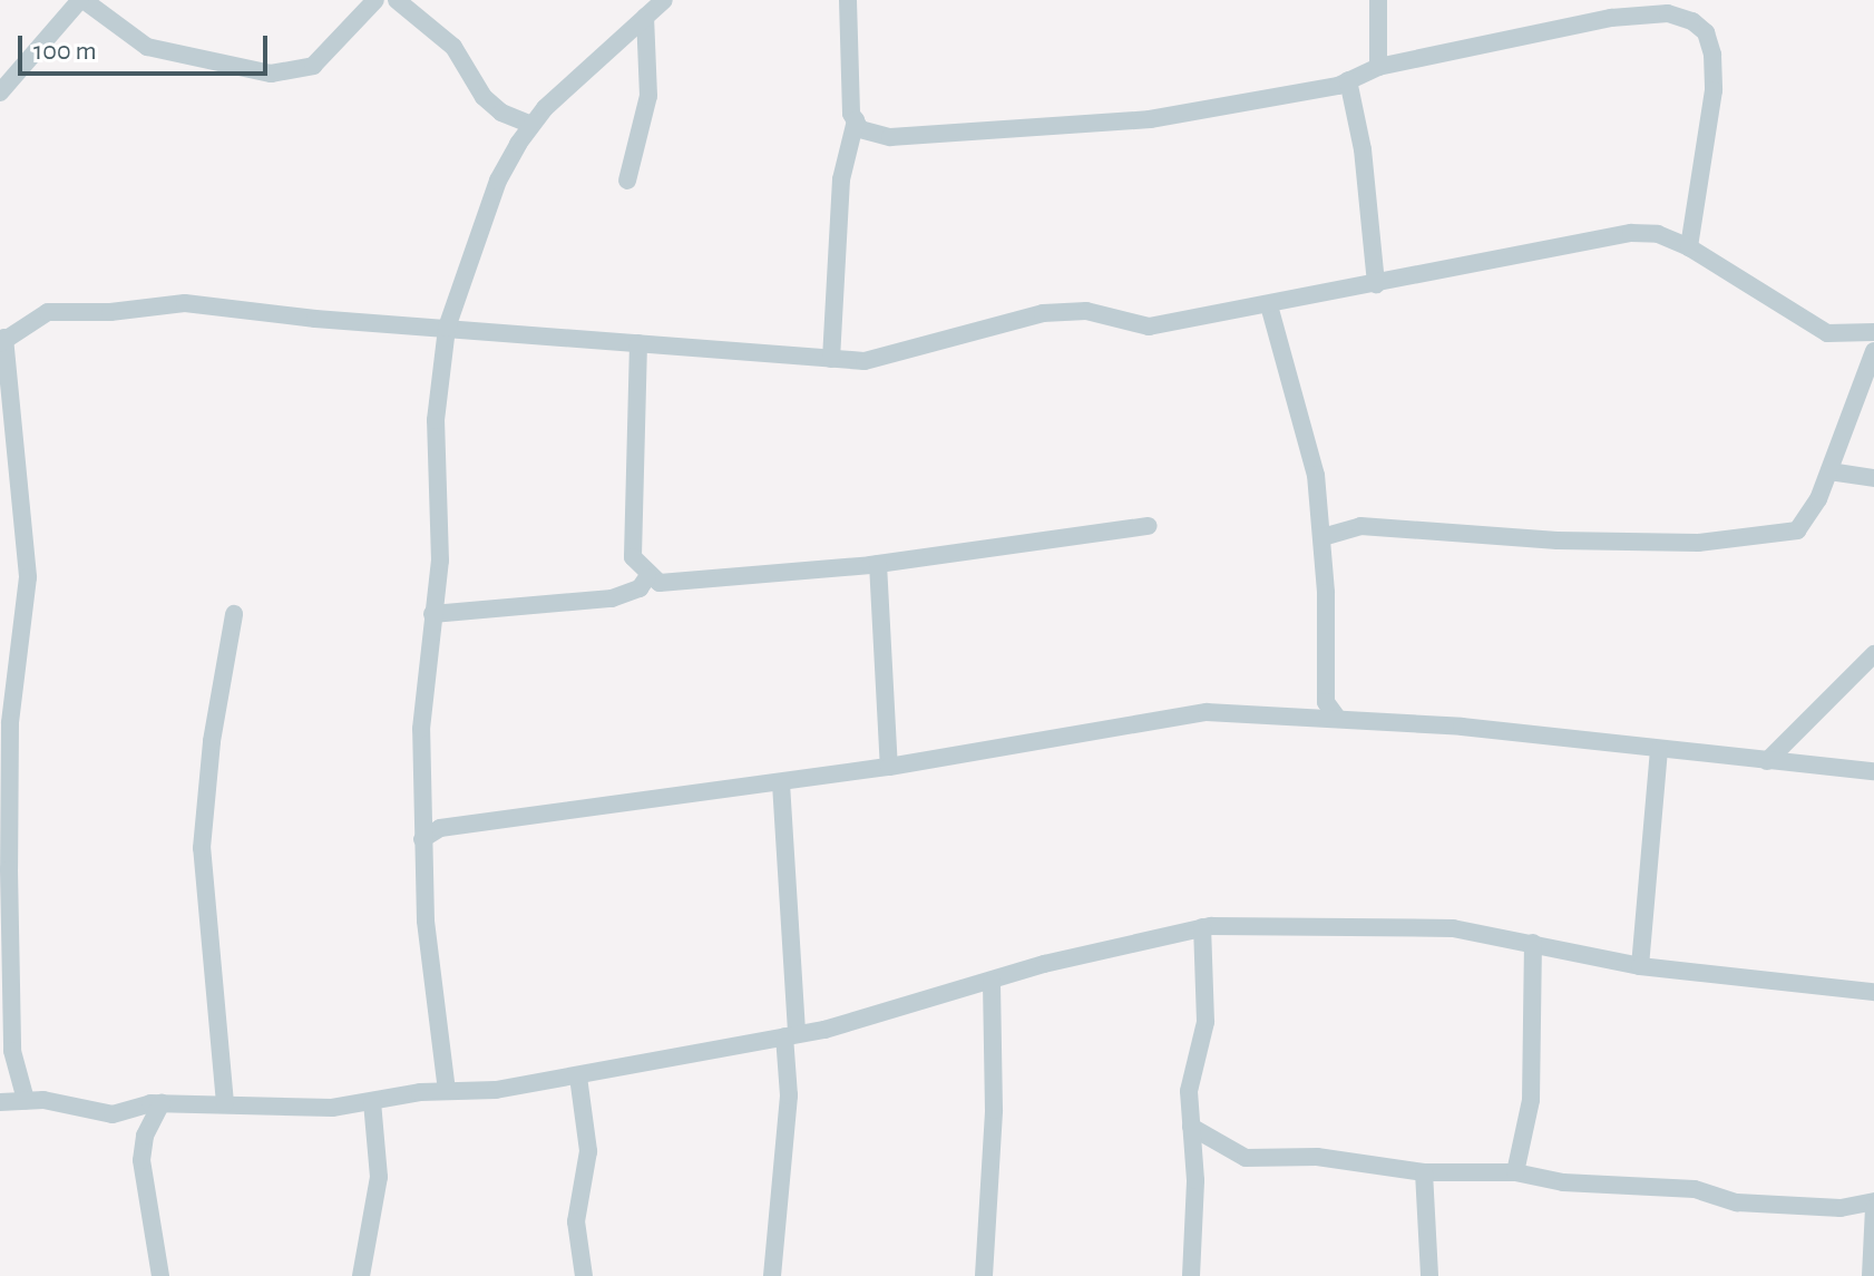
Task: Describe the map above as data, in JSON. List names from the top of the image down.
{
  "scale_bar": "100 m"
}
